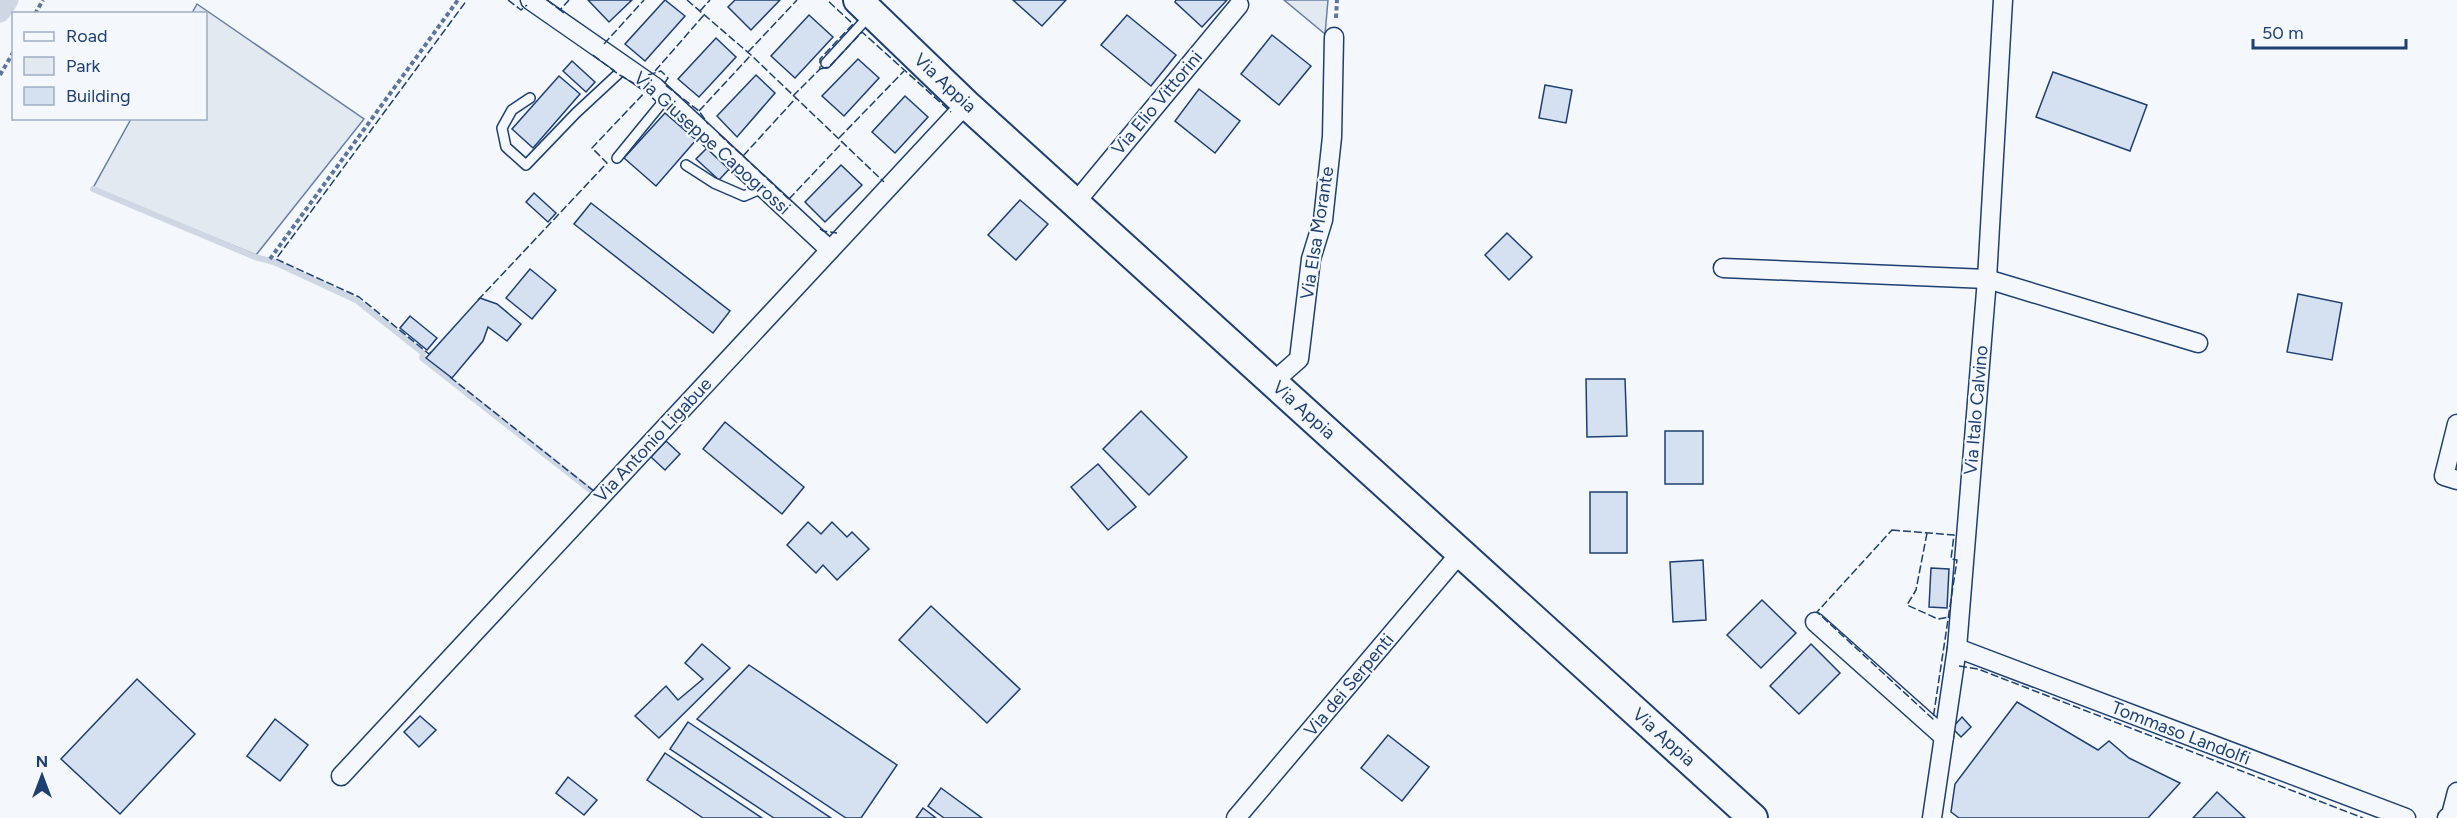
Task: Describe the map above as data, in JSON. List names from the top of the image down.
{
  "streets": {
    "main road": ["Via Appia"],
    "street": [
      "Via Elio Vittorini",
      "Via Giuseppe Capogrossi",
      "Via Elsa Morante",
      "Via Italo Calvino",
      "Via Antonio Ligabue",
      "Via dei Serpenti",
      "Tommaso Landolfi"
    ]
  },
  "crossings": [
    ["Via Appia", "Via Elio Vittorini"],
    ["Via Appia", "Via Elsa Morante"],
    ["Via Appia", "Via Antonio Ligabue"],
    ["Via Appia", "Via dei Serpenti"],
    ["Via Giuseppe Capogrossi", "Via Antonio Ligabue"],
    ["Via Italo Calvino", "Tommaso Landolfi"]
  ],
  "legend": ["Road", "Park", "Building"],
  "scale_bar": "50 m",
  "north": "top"
}
